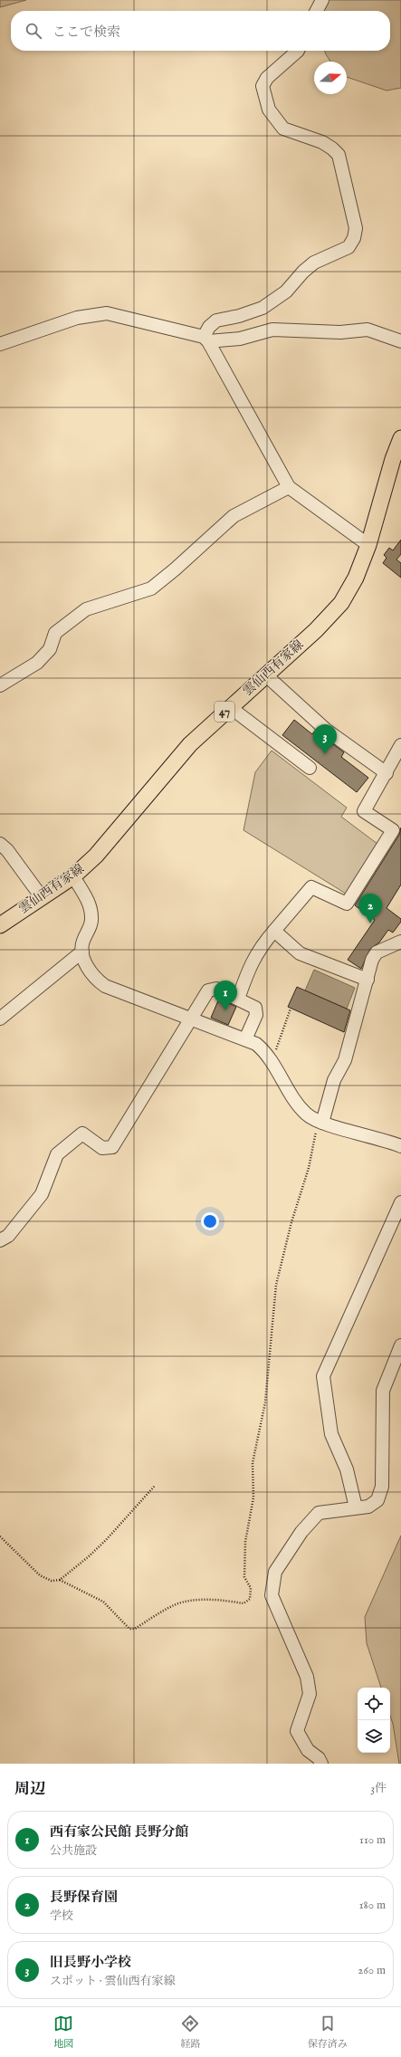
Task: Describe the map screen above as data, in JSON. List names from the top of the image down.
{
  "streets": {
    "main road": ["雲仙西有家線", "47"]
  },
  "north": "right",
  "page": {
    "search": "ここで検索",
    "pins": ["3", "2", "1"],
    "heading": ["周辺", "3件"],
    "list": [
      {
        "mark": "1",
        "name": "西有家公民館 長野分館",
        "note": "公共施設",
        "value": "110 m"
      },
      {
        "mark": "2",
        "name": "長野保育園",
        "note": "学校",
        "value": "180 m"
      },
      {
        "mark": "3",
        "name": "旧長野小学校",
        "note": "スポット · 雲仙西有家線",
        "value": "260 m"
      }
    ],
    "nav": ["地図", "経路", "保存済み"]
  }
}
